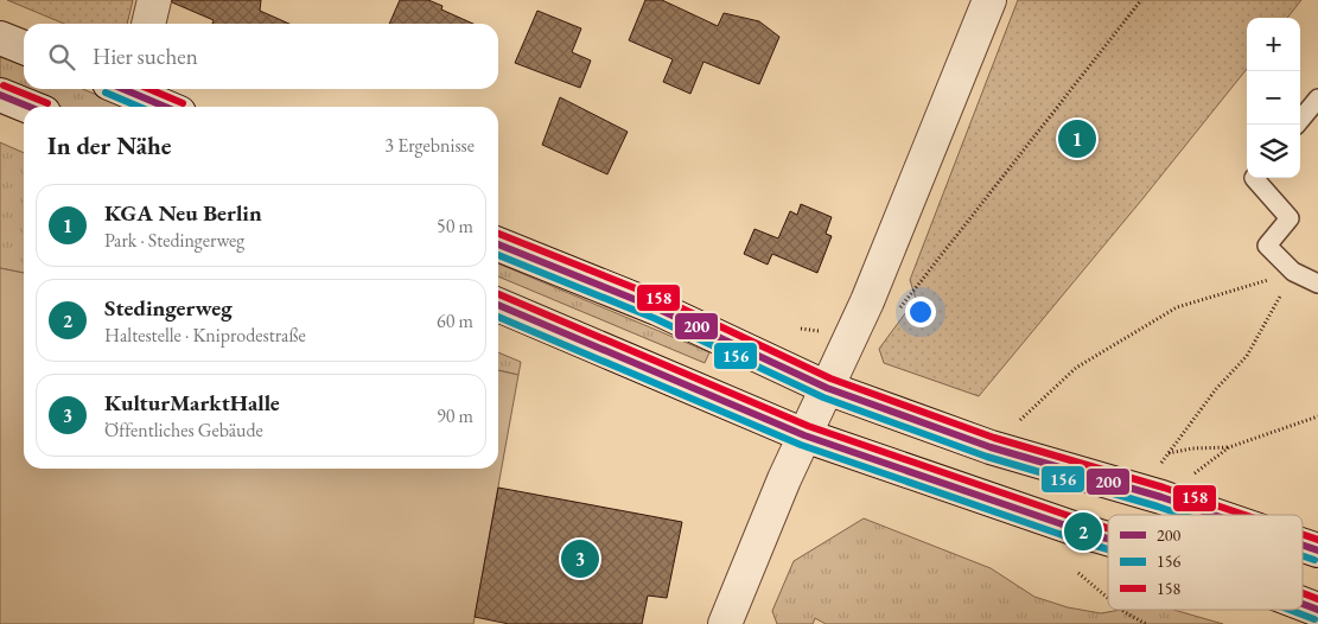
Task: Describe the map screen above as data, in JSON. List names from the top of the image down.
{
  "lines": ["transit line 158", "transit line 200", "transit line 156"],
  "legend": ["200", "156", "158"],
  "page": {
    "map_buttons": ["+", "−"],
    "search": "Hier suchen",
    "heading": ["In der Nähe", "3 Ergebnisse"],
    "pins": ["1", "2", "3"],
    "list": [
      {
        "mark": "1",
        "name": "KGA Neu Berlin",
        "note": "Park · Stedingerweg",
        "value": "50 m"
      },
      {
        "mark": "2",
        "name": "Stedingerweg",
        "note": "Haltestelle · Kniprodestraße",
        "value": "60 m"
      },
      {
        "mark": "3",
        "name": "KulturMarktHalle",
        "note": "Öffentliches Gebäude",
        "value": "90 m"
      }
    ]
  }
}
